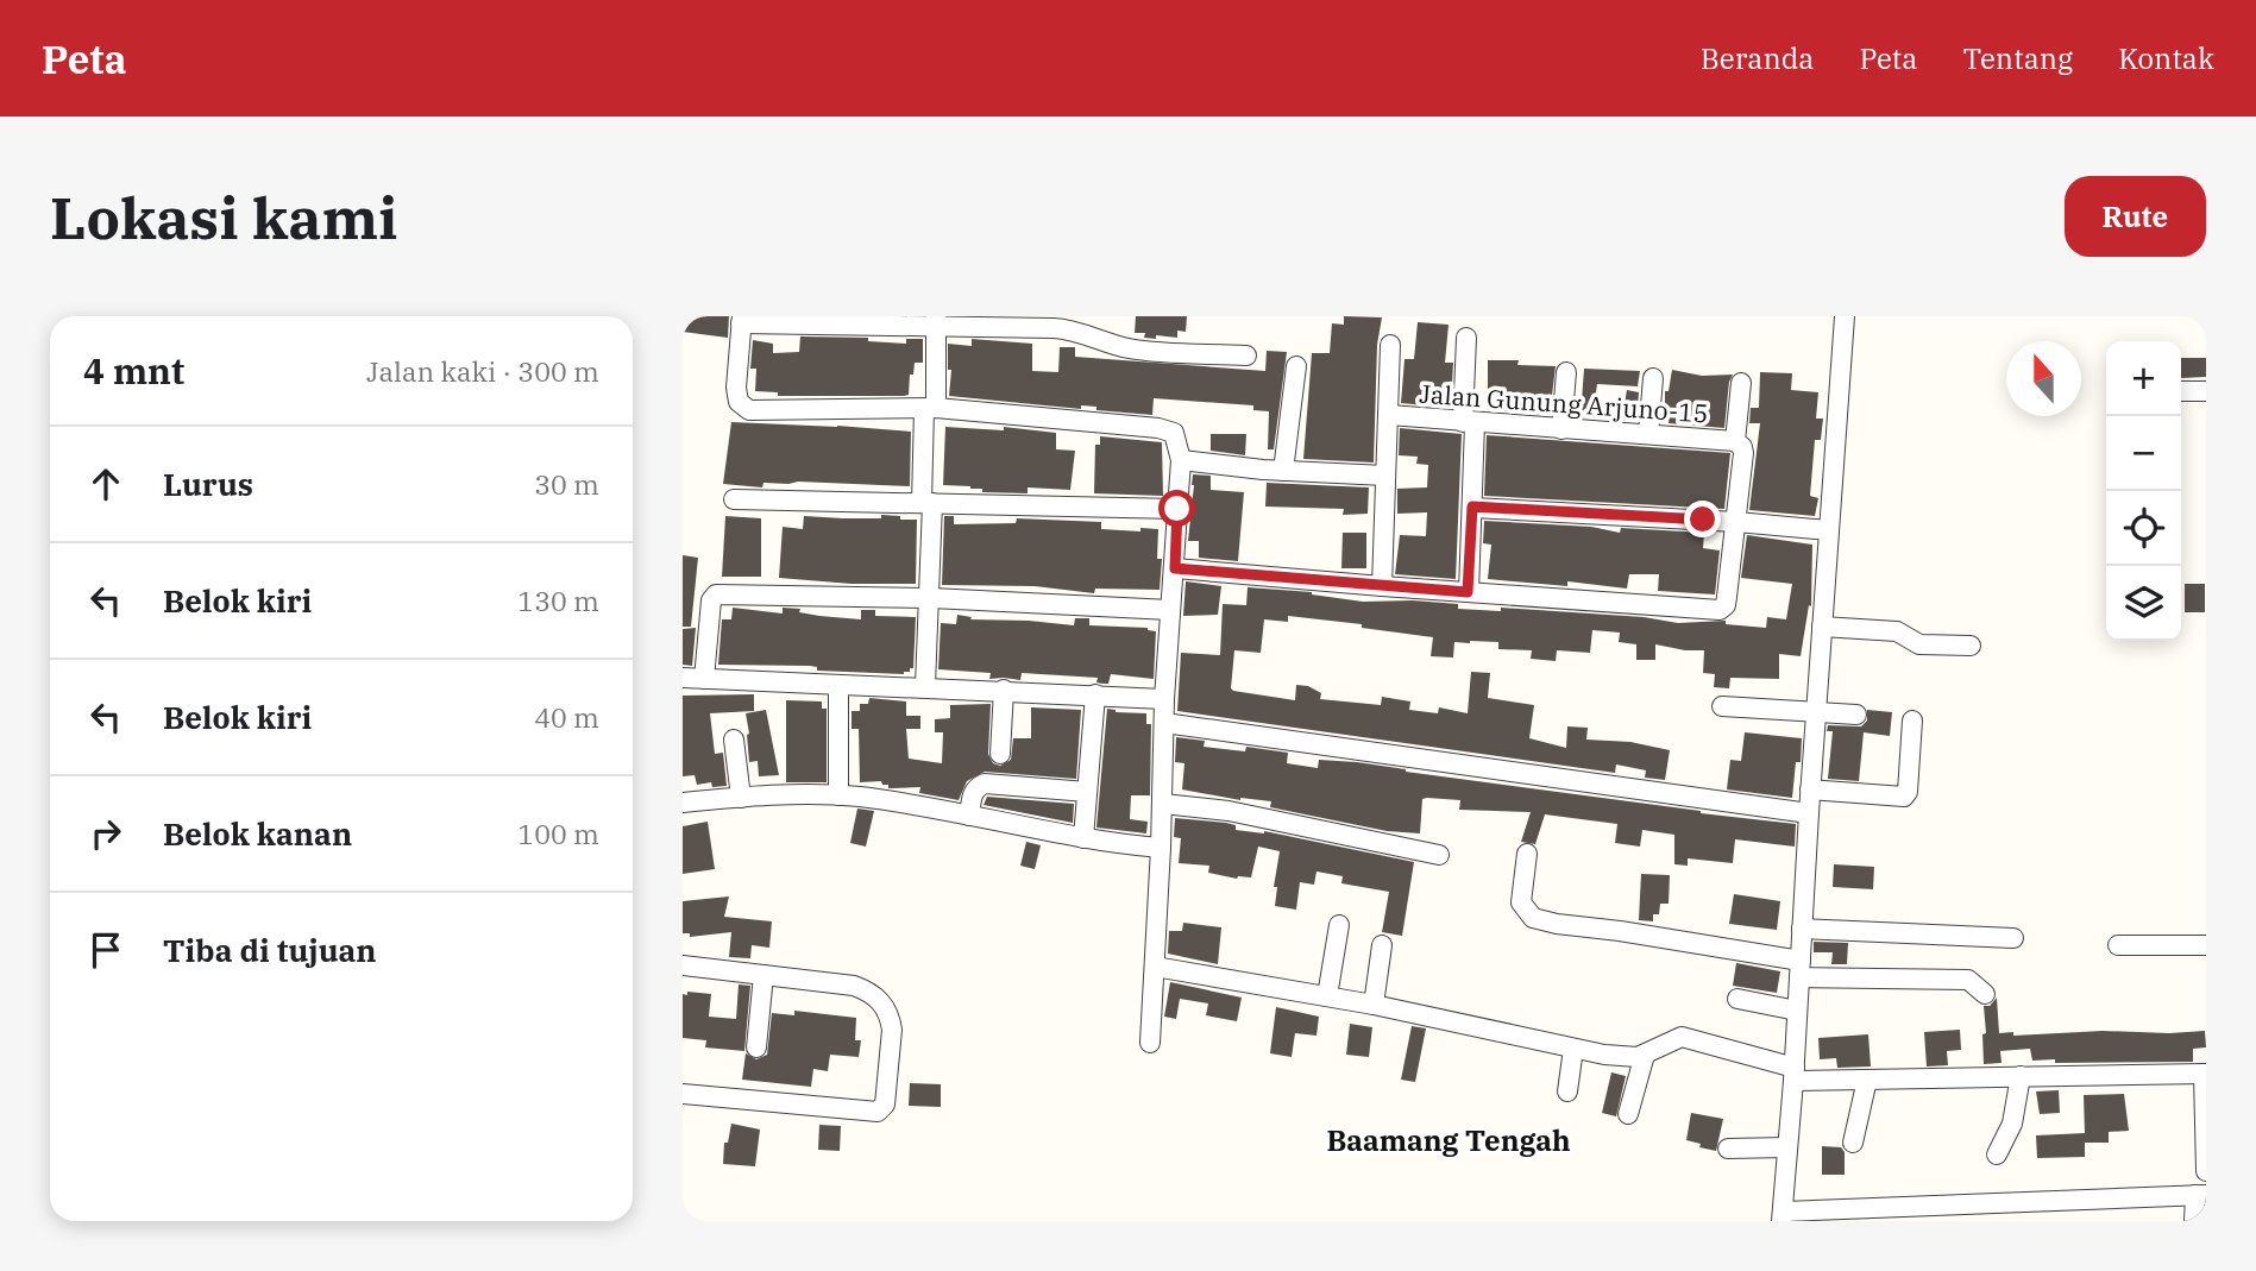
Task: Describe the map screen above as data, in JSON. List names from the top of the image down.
{
  "streets": {
    "street": ["Jalan Gunung Arjuno-15"]
  },
  "districts": ["Baamang Tengah"],
  "north": "top",
  "page": {
    "header": "Peta",
    "nav": [
      "Beranda",
      "Peta",
      "Tentang",
      "Kontak"
    ],
    "buttons": "Rute",
    "title": "Lokasi kami",
    "heading": ["4 mnt", "Jalan kaki · 300 m"],
    "map_buttons": ["+", "−"],
    "list": [
      ["Lurus", "30 m"],
      ["Belok kiri", "130 m"],
      ["Belok kiri", "40 m"],
      ["Belok kanan", "100 m"],
      "Tiba di tujuan"
    ]
  }
}
